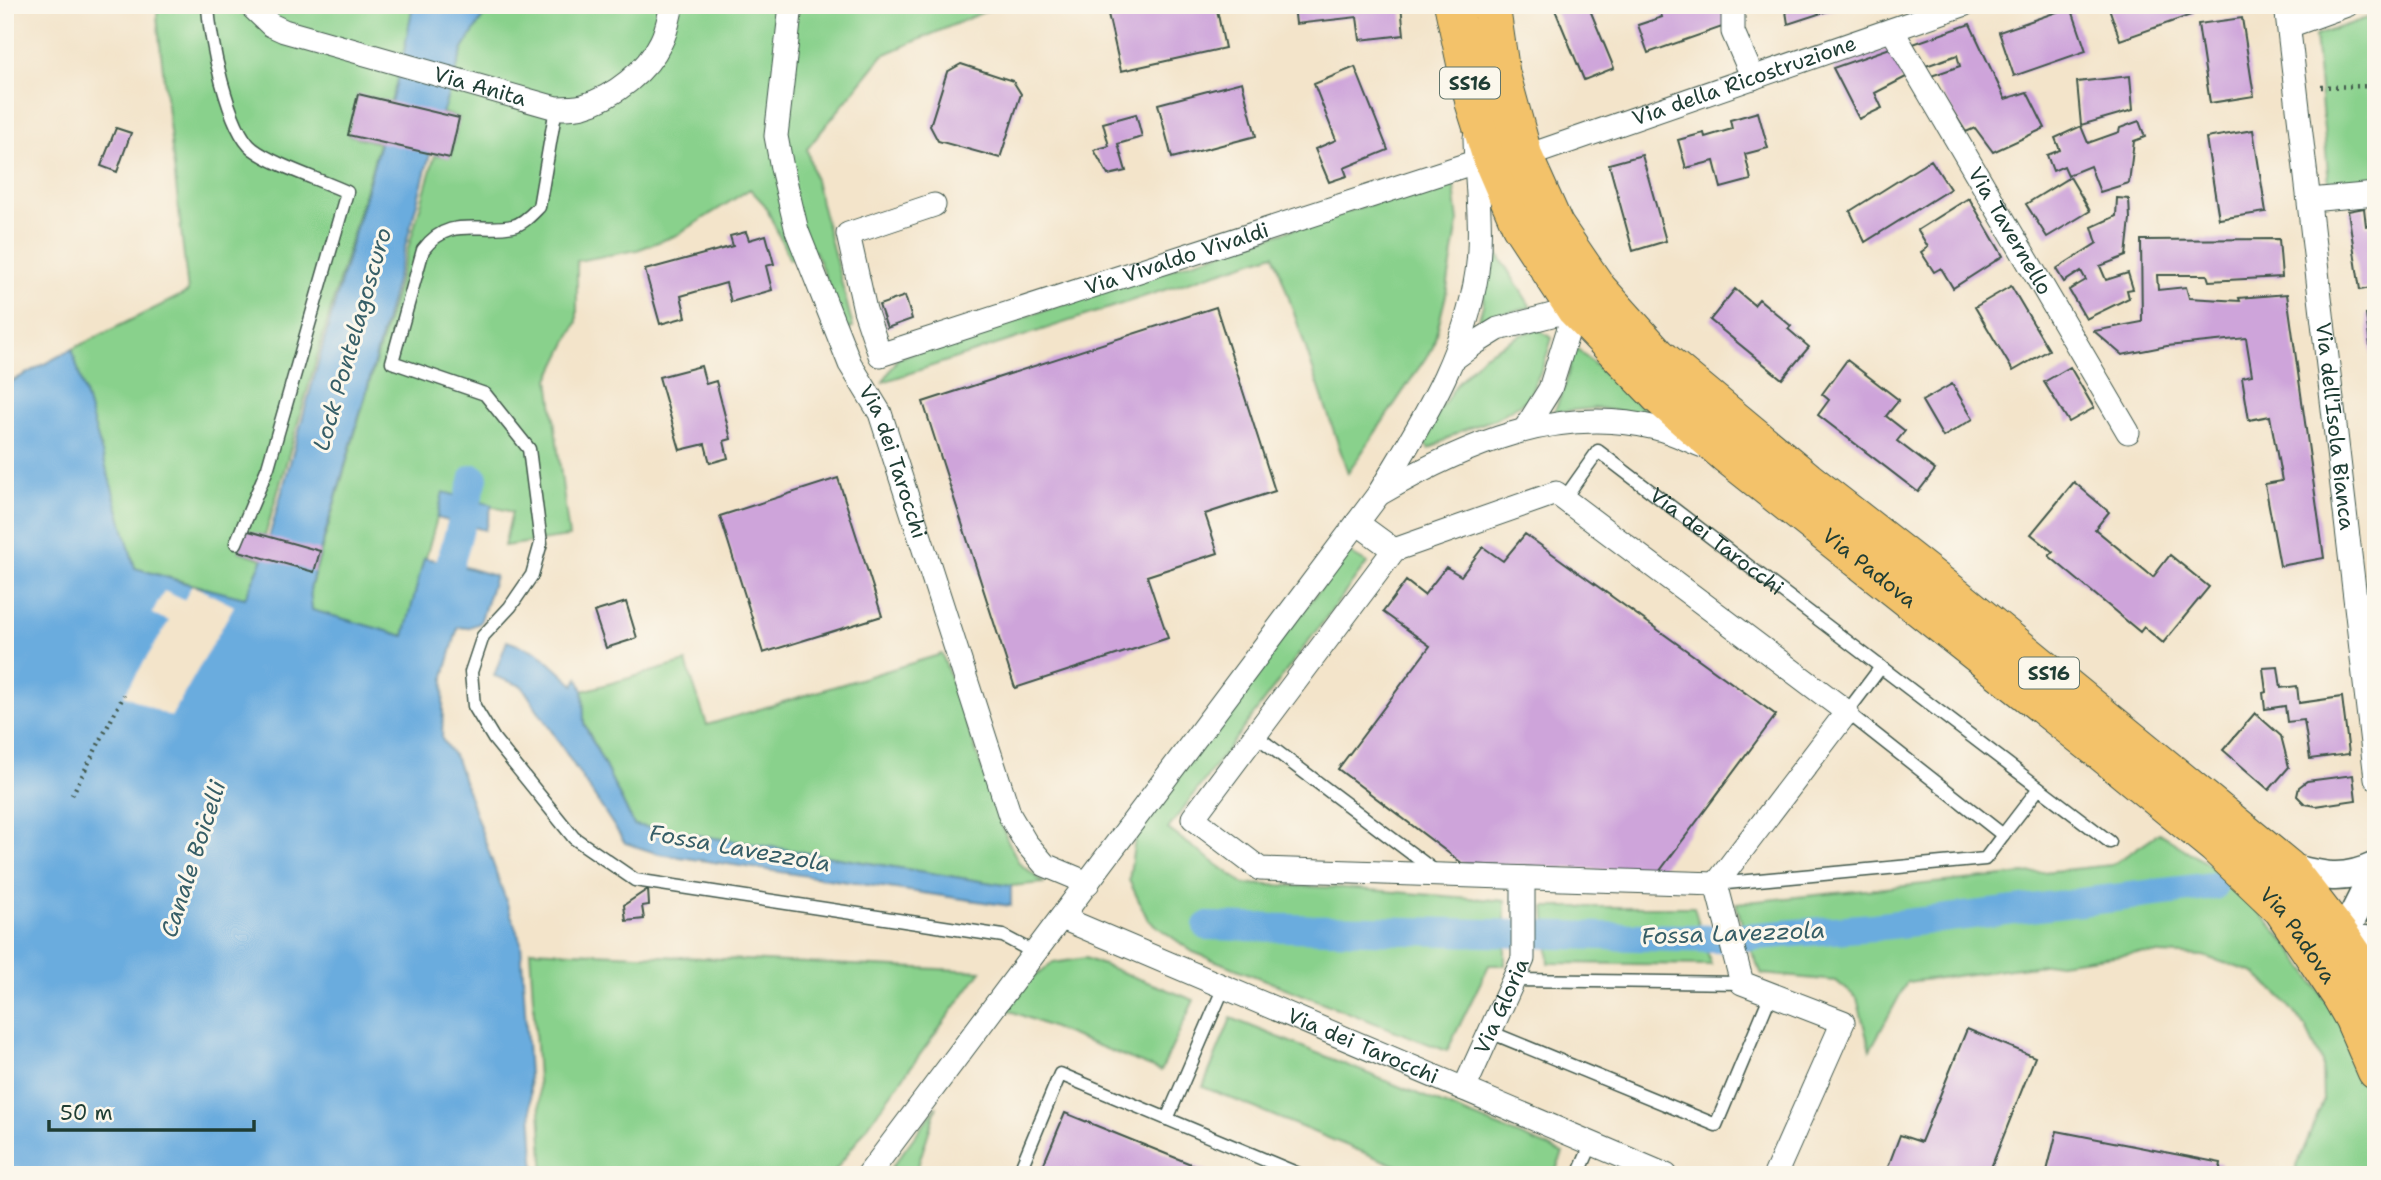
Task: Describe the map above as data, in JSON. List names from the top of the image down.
{
  "streets": {
    "main road": ["SS16", "Via Padova"],
    "street": [
      "Via della Ricostruzione",
      "Via Anita",
      "Via Tavernello",
      "Via Vivaldo Vivaldi",
      "Via dell'Isola Bianca",
      "Via dei Tarocchi",
      "Via Gloria"
    ]
  },
  "crossings": [
    ["Via della Ricostruzione", "Via Tavernello"],
    ["Via della Ricostruzione", "Via Vivaldo Vivaldi"],
    ["Via della Ricostruzione", "Via Padova"],
    ["Via Vivaldo Vivaldi", "Via dei Tarocchi"],
    ["Via Vivaldo Vivaldi", "Via Padova"],
    ["Via dei Tarocchi", "Via Gloria"]
  ],
  "water": ["Lock Pontelagoscuro", "Fossa Lavezzola", "Canale Boicelli"],
  "scale_bar": "50 m"
}
